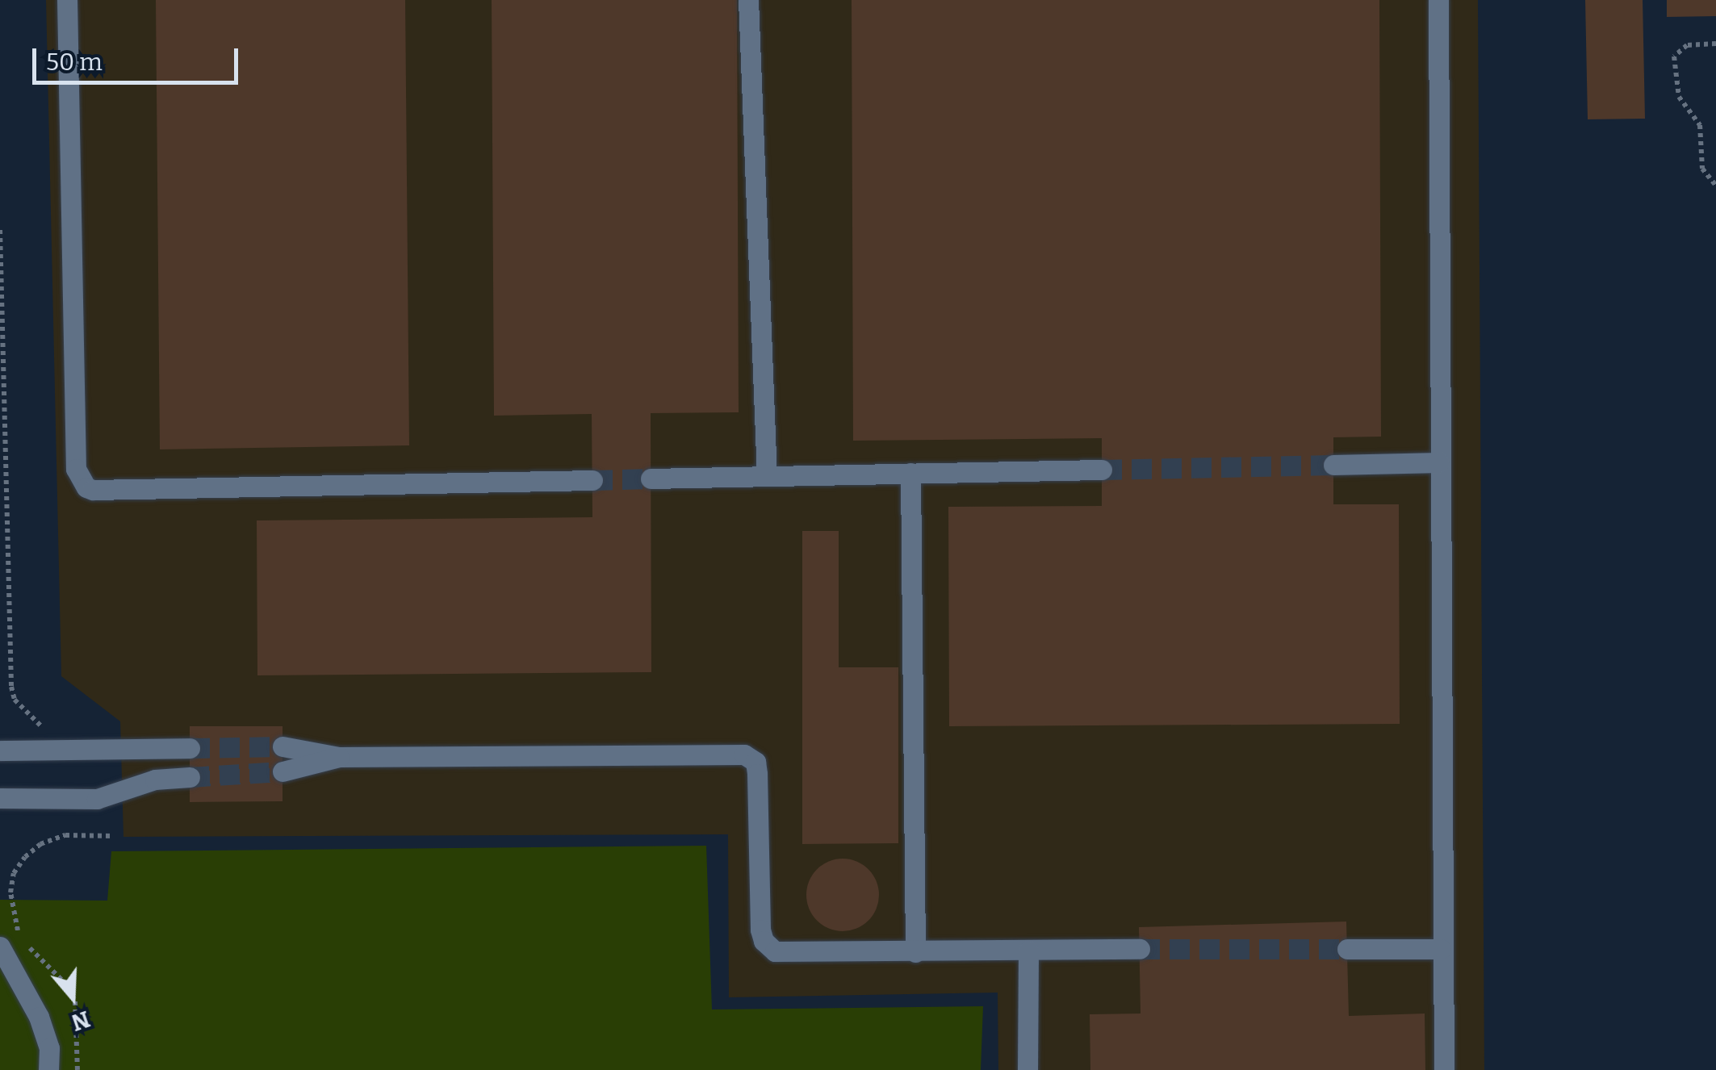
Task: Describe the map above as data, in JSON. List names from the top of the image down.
{
  "scale_bar": "50 m",
  "north": "bottom"
}
